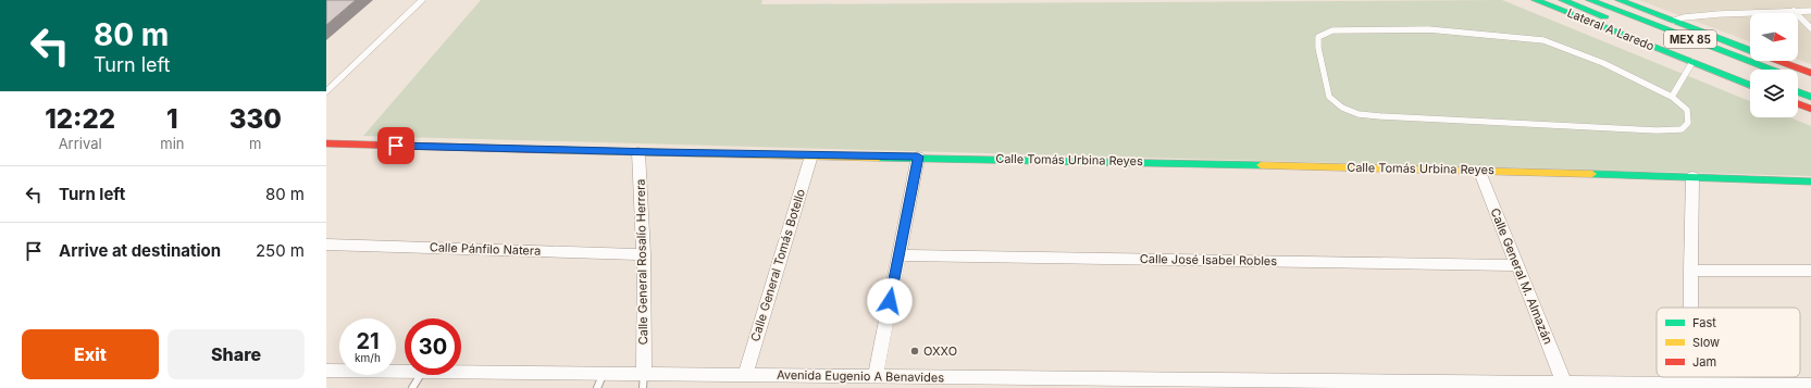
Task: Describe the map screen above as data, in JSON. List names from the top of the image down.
{
  "streets": {
    "main road": ["Lateral A Laredo", "MEX 85", "Calle Tomás Urbina Reyes"],
    "street": [
      "Calle Pánfilo Natera",
      "Calle José Isabel Robles",
      "Calle General Rosalío Herrera",
      "Calle General Tomás Botello",
      "Calle General M. Almazán",
      "Avenida Eugenio A Benavides"
    ]
  },
  "crossings": [
    ["Calle Tomás Urbina Reyes", "Calle General Rosalío Herrera"],
    ["Calle Tomás Urbina Reyes", "Calle General Tomás Botello"],
    ["Calle Tomás Urbina Reyes", "Calle General M. Almazán"],
    ["Calle Pánfilo Natera", "Calle General Rosalío Herrera"],
    ["Calle José Isabel Robles", "Calle General M. Almazán"],
    ["Calle General Rosalío Herrera", "Avenida Eugenio A Benavides"],
    ["Calle General Tomás Botello", "Avenida Eugenio A Benavides"],
    ["Calle General M. Almazán", "Avenida Eugenio A Benavides"]
  ],
  "places": ["OXXO"],
  "legend": ["Fast", "Slow", "Jam"],
  "north": "right",
  "page": {
    "turn": ["80 m", "Turn left"],
    "eta": [
      "12:22",
      "Arrival",
      "1",
      "min",
      "330",
      "m"
    ],
    "list": [
      {
        "name": "Turn left",
        "value": "80 m"
      },
      {
        "name": "Arrive at destination",
        "value": "250 m"
      }
    ],
    "speed": "21 km/h",
    "limit": "30",
    "buttons": ["Exit", "Share"]
  }
}
